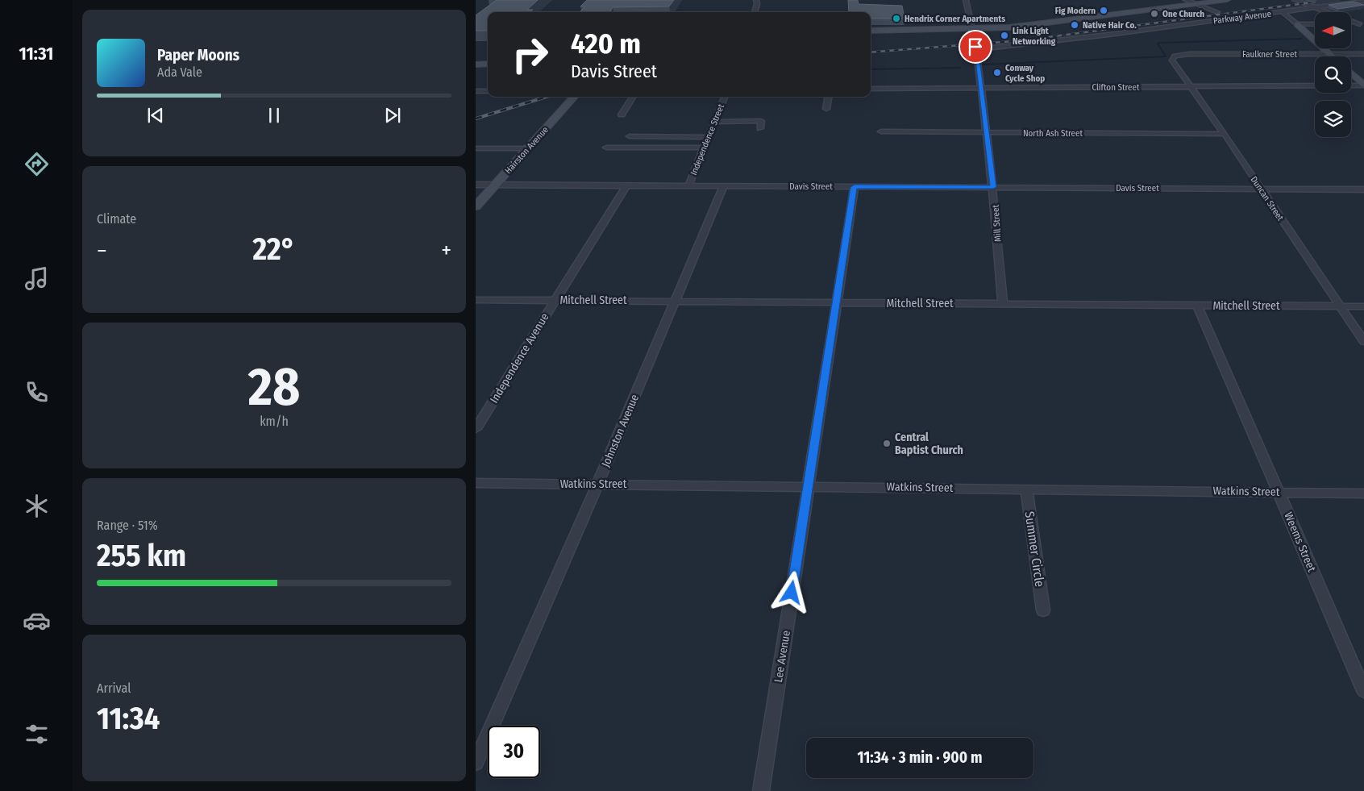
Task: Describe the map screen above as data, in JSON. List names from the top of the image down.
{
  "streets": {
    "street": [
      "Parkway Avenue",
      "Faulkner Street",
      "Clifton Street",
      "North Ash Street",
      "Independence Street",
      "Hairston Avenue",
      "Davis Street",
      "Duncan Street",
      "Mill Street",
      "Mitchell Street",
      "Independence Avenue",
      "Johnston Avenue",
      "Watkins Street",
      "Weems Street",
      "Summer Circle",
      "Lee Avenue"
    ]
  },
  "crossings": [
    ["Parkway Avenue", "Mill Street"],
    ["Faulkner Street", "Duncan Street"],
    ["Clifton Street", "Duncan Street"],
    ["Clifton Street", "Mill Street"],
    ["North Ash Street", "Duncan Street"],
    ["North Ash Street", "Mill Street"],
    ["Independence Street", "Davis Street"],
    ["Hairston Avenue", "Davis Street"],
    ["Davis Street", "Duncan Street"],
    ["Davis Street", "Mill Street"],
    ["Davis Street", "Independence Avenue"],
    ["Davis Street", "Johnston Avenue"],
    ["Davis Street", "Lee Avenue"],
    ["Duncan Street", "Mitchell Street"],
    ["Mill Street", "Mitchell Street"],
    ["Mitchell Street", "Independence Avenue"],
    ["Mitchell Street", "Johnston Avenue"],
    ["Mitchell Street", "Weems Street"],
    ["Mitchell Street", "Lee Avenue"],
    ["Johnston Avenue", "Watkins Street"],
    ["Watkins Street", "Weems Street"],
    ["Watkins Street", "Summer Circle"],
    ["Watkins Street", "Lee Avenue"]
  ],
  "places": [
    "Fig Modern",
    "One Church",
    "Hendrix Corner Apartments",
    "Native Hair Co.",
    "Link Light Networking",
    "Conway Cycle Shop",
    "Central Baptist Church"
  ],
  "north": "left",
  "page": {
    "tabs": "11:31",
    "turn": ["420 m", "Davis Street"],
    "song": ["Paper Moons", "Ada Vale"],
    "tile": [
      "Climate",
      ["28", "km/h"],
      ["Range · 51%", "255 km"],
      ["Arrival", "11:34"]
    ],
    "heat": ["−", "22°", "+"],
    "limit": "30",
    "trip": "11:34 · 3 min · 900 m"
  }
}
